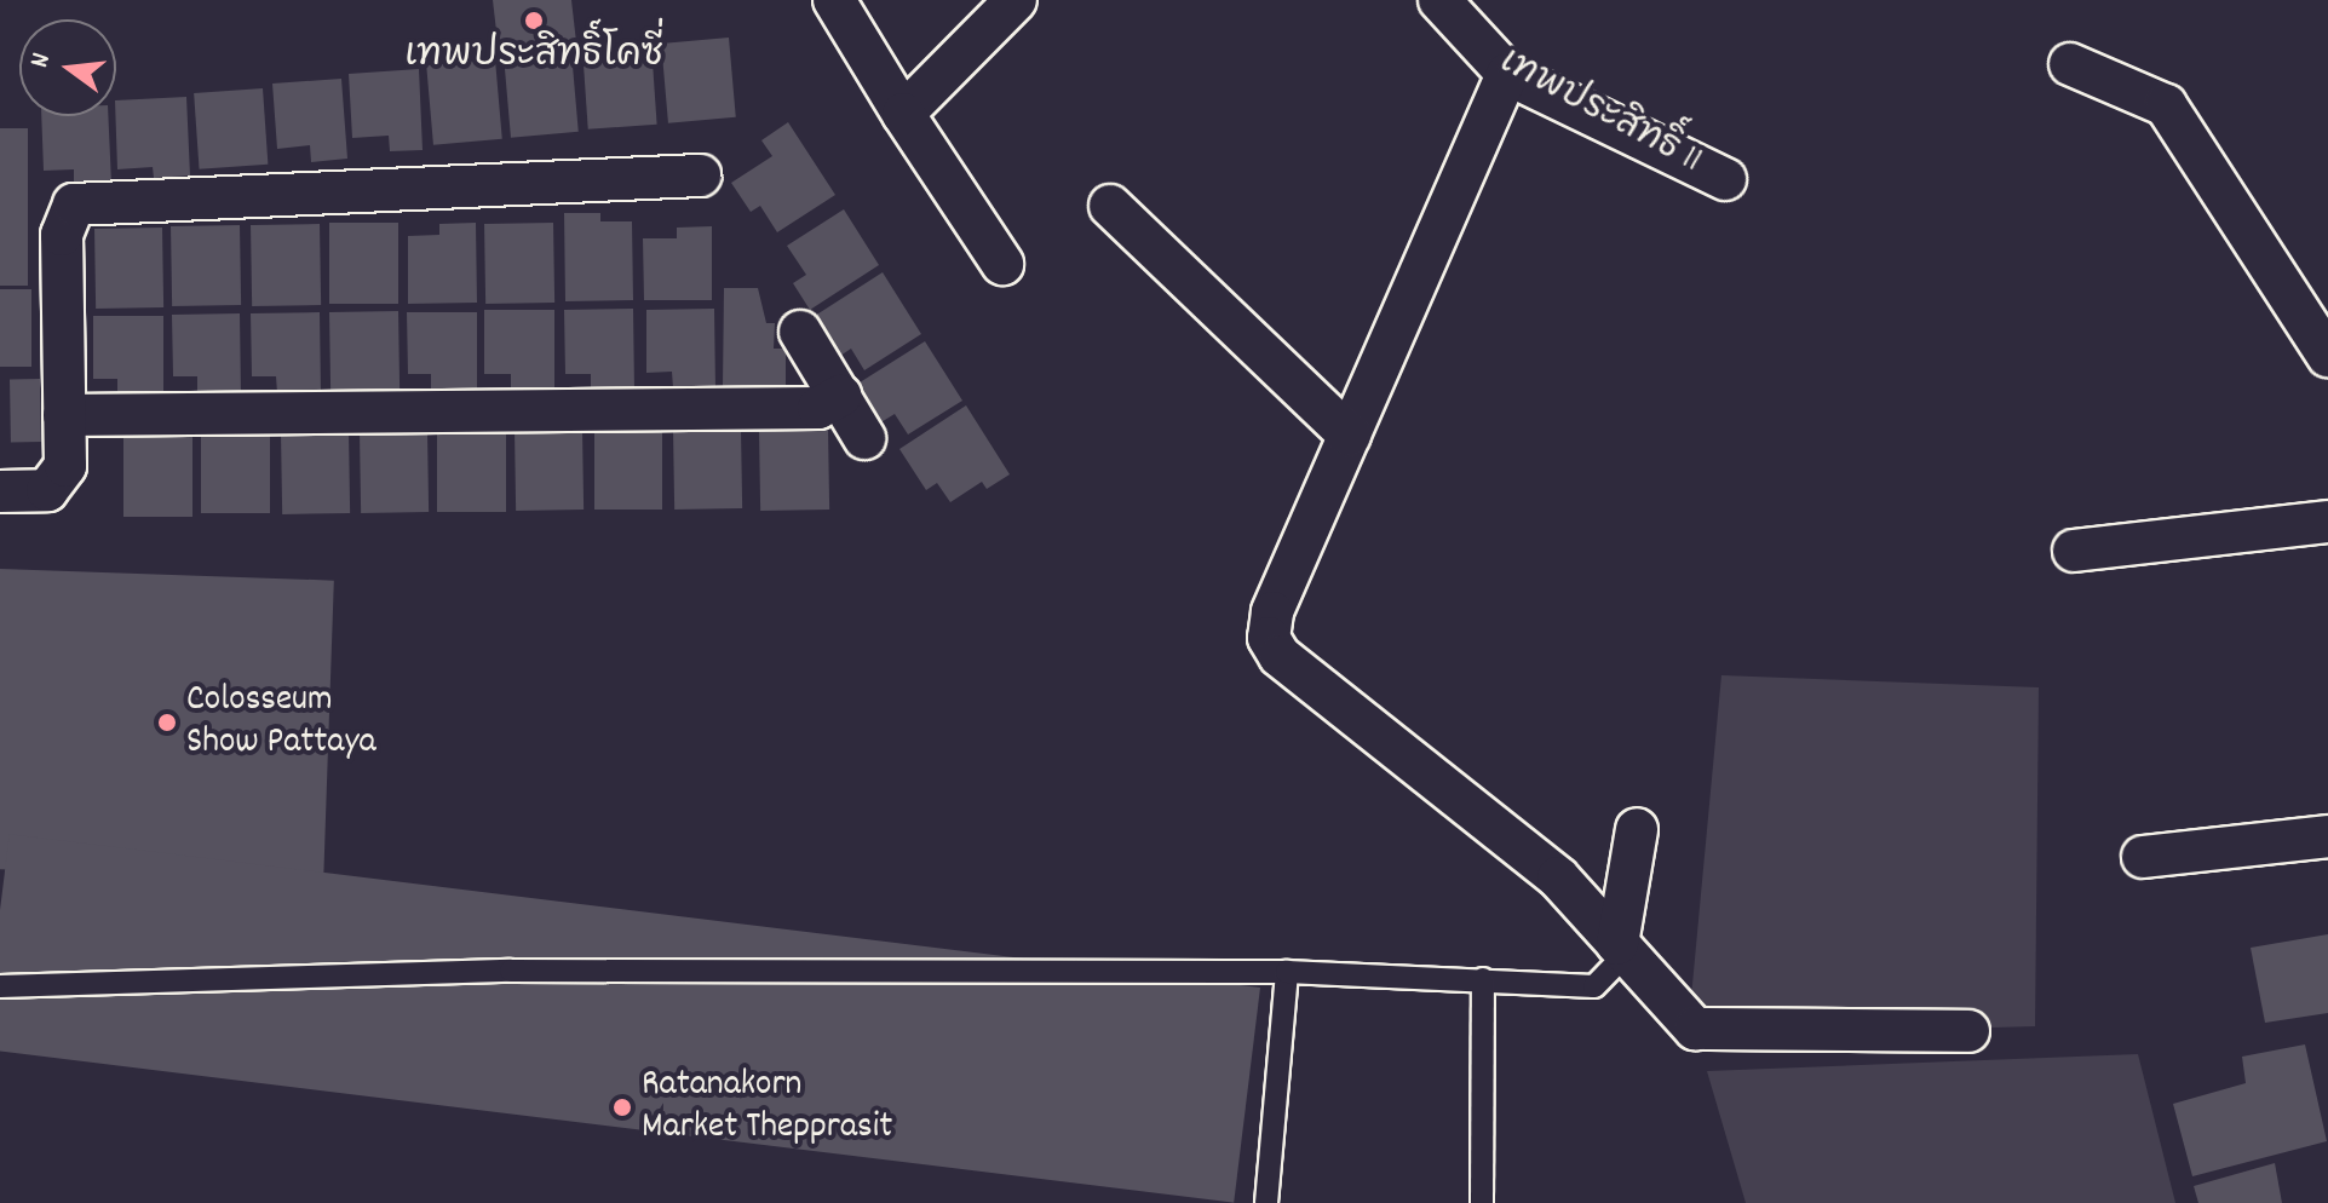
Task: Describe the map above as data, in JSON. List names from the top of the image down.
{
  "streets": {
    "street": ["เทพประสิทธิ์ 11"]
  },
  "places": ["เทพประสิทธิ์โคซี่", "Colosseum Show Pattaya", "Ratanakorn Market Thepprasit"],
  "north": "left"
}
